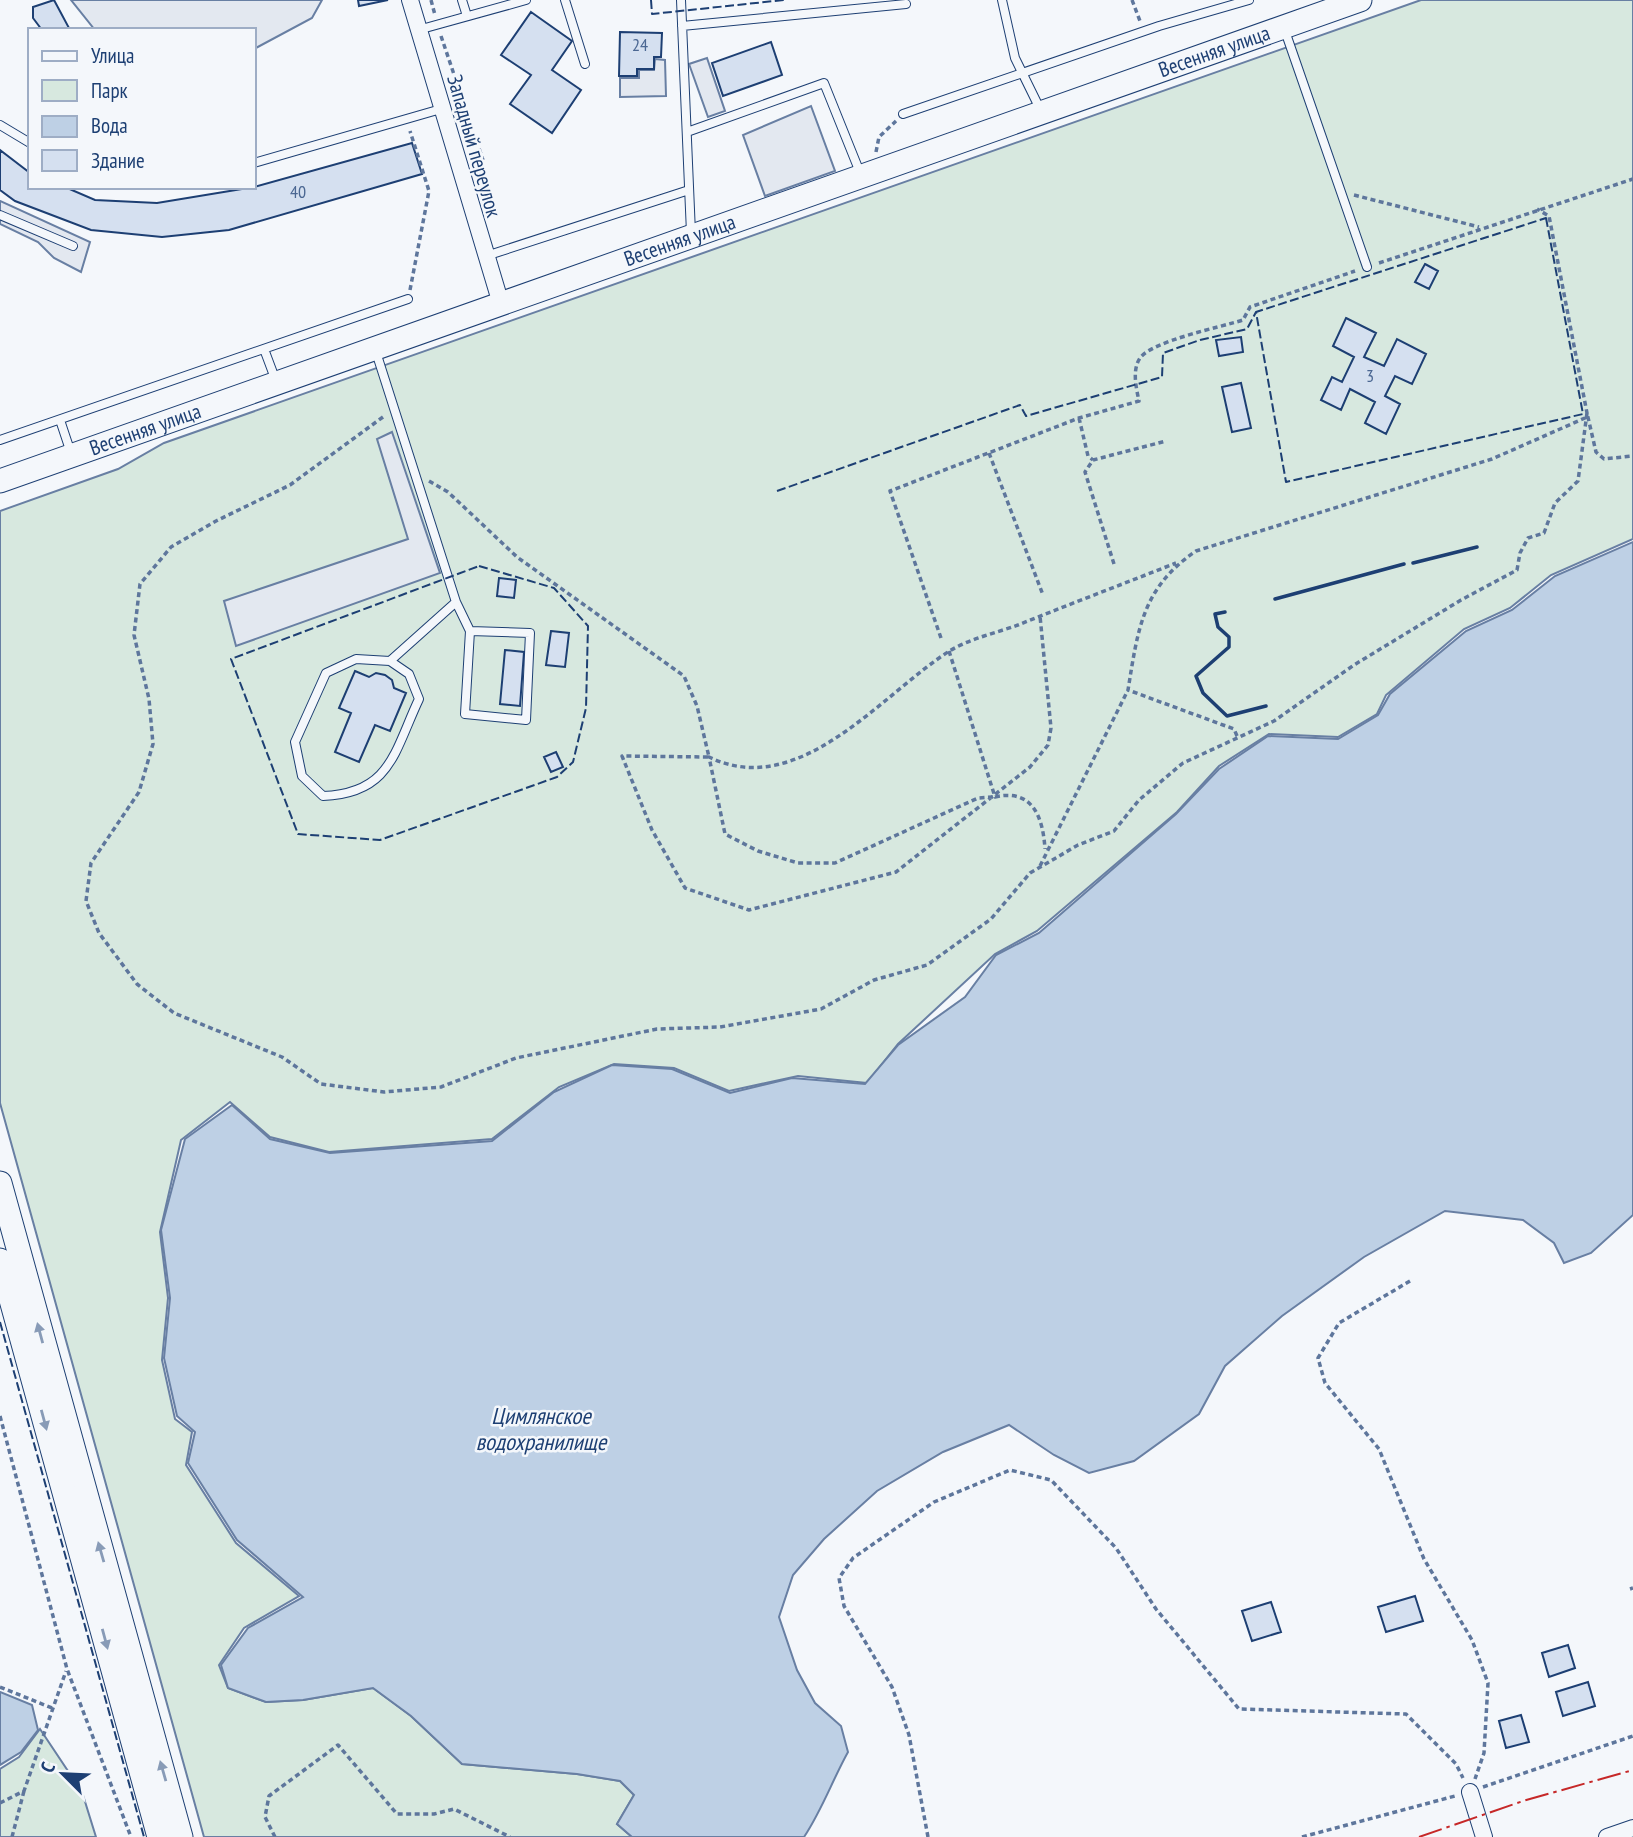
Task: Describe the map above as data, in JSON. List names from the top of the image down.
{
  "streets": {
    "street": ["Весенняя улица", "Западный переулок"]
  },
  "crossings": [
    ["Весенняя улица", "Западный переулок"]
  ],
  "water": ["Цимлянское водохранилище"],
  "house_numbers": ["24", "40", "3"],
  "legend": [
    "Улица",
    "Парк",
    "Вода",
    "Здание"
  ],
  "north": "top left"
}
